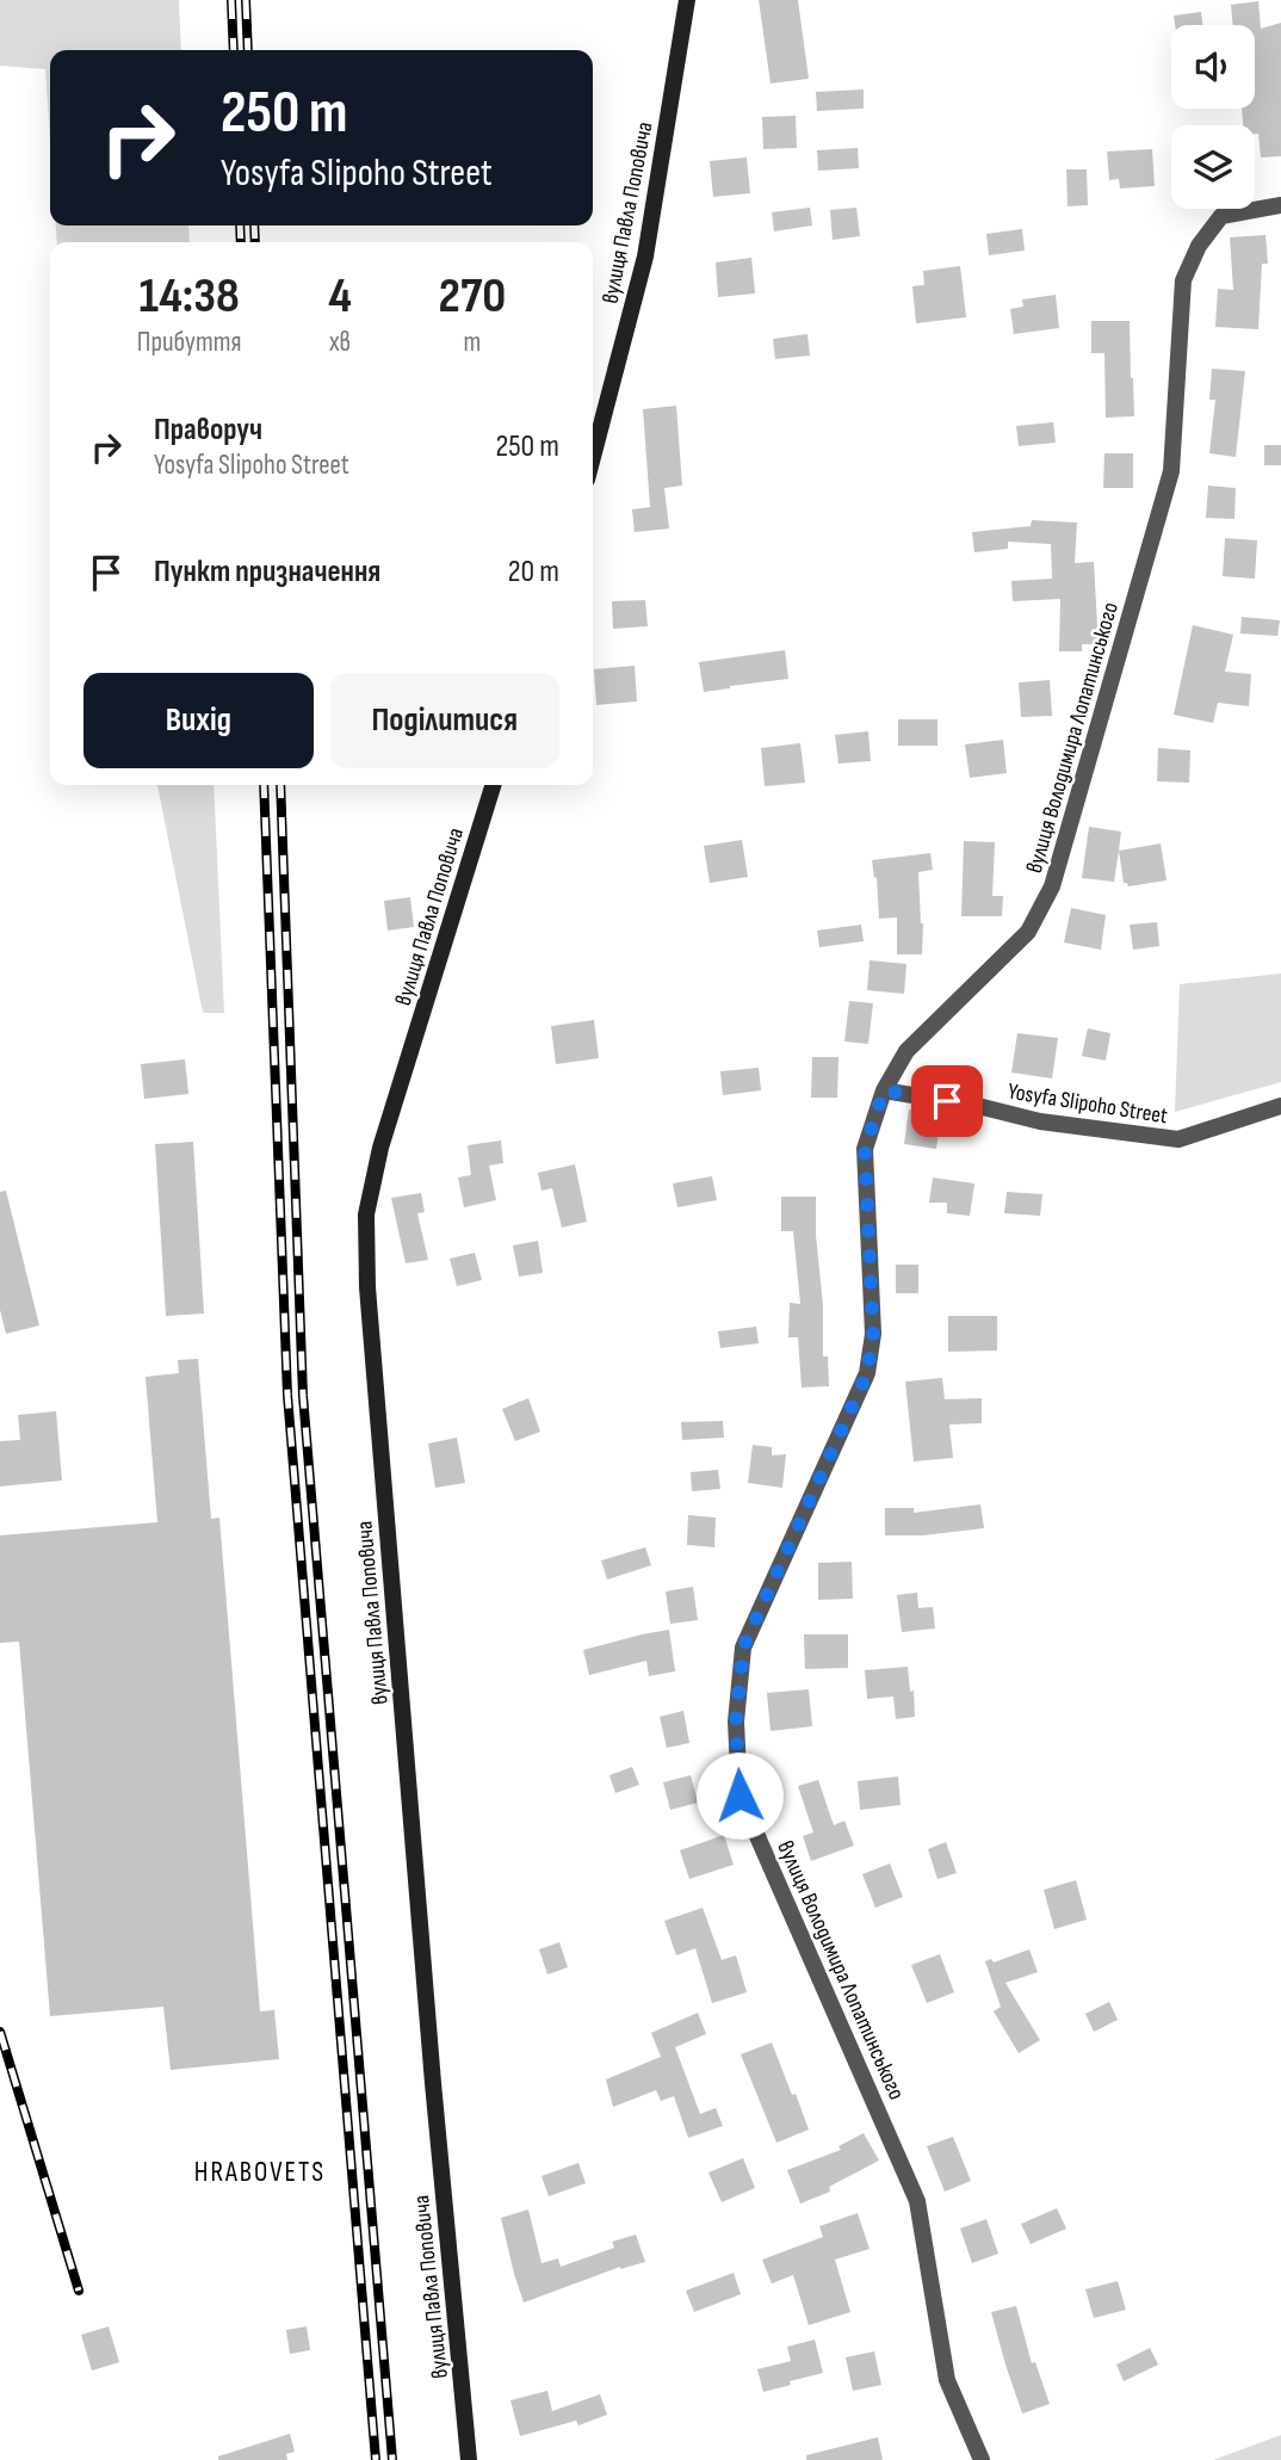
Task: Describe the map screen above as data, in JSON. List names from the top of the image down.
{
  "streets": {
    "street": ["вулиця Павла Поповича", "вулиця Володимира Лопатинського", "Yosyfa Slipoho Street"]
  },
  "crossings": [
    ["вулиця Володимира Лопатинського", "Yosyfa Slipoho Street"]
  ],
  "districts": ["HRABOVETS"],
  "page": {
    "turn": ["250 m", "Yosyfa Slipoho Street"],
    "eta": [
      "14:38",
      "Прибуття",
      "4",
      "хв",
      "270",
      "m"
    ],
    "list": [
      {
        "name": "Праворуч",
        "note": "Yosyfa Slipoho Street",
        "value": "250 m"
      },
      {
        "name": "Пункт призначення",
        "value": "20 m"
      }
    ],
    "buttons": ["Вихід", "Поділитися"]
  }
}
